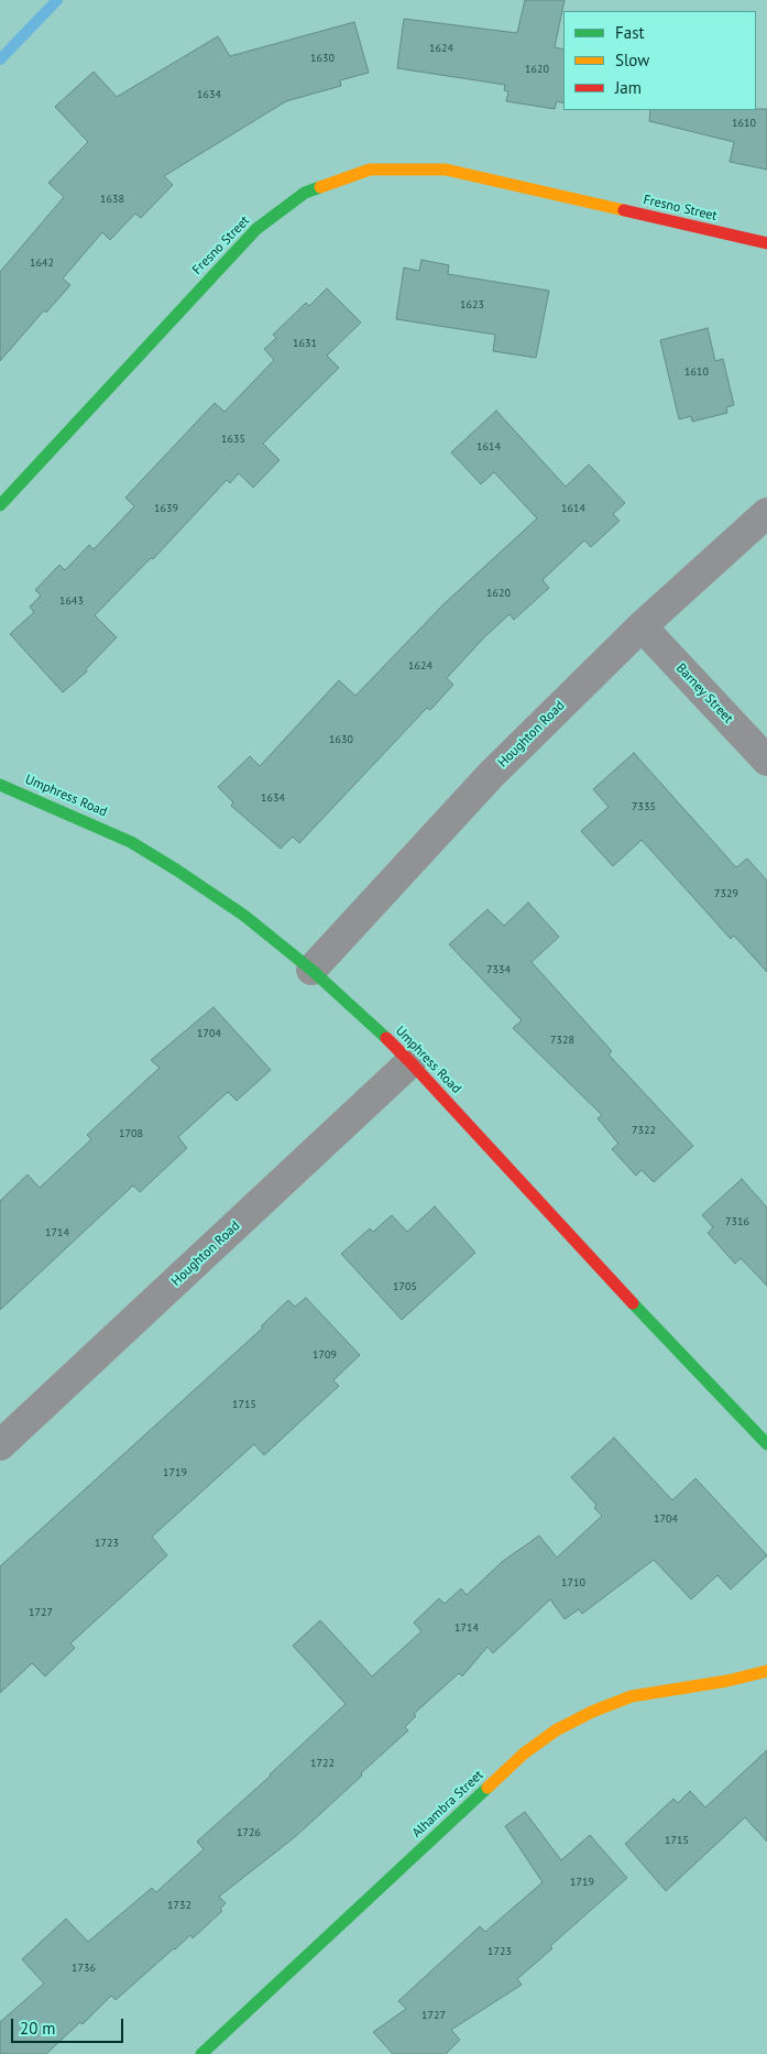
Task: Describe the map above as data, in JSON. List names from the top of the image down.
{
  "streets": {
    "street": [
      "Fresno Street",
      "Barney Street",
      "Houghton Road",
      "Umphress Road",
      "Alhambra Street"
    ]
  },
  "crossings": [
    ["Barney Street", "Houghton Road"],
    ["Houghton Road", "Umphress Road"]
  ],
  "house_numbers": [
    "1624",
    "1630",
    "1620",
    "1634",
    "1610",
    "1638",
    "1642",
    "1623",
    "1631",
    "1610",
    "1635",
    "1614",
    "1639",
    "1614",
    "1620",
    "1643",
    "1624",
    "1630",
    "1634",
    "7335",
    "7329",
    "7334",
    "1704",
    "7328",
    "7322",
    "1708",
    "7316",
    "1714",
    "1705",
    "1709",
    "1715",
    "1719",
    "1704",
    "1723",
    "1710",
    "1727",
    "1714",
    "1722",
    "1726",
    "1715",
    "1719",
    "1732",
    "1723",
    "1736",
    "1727"
  ],
  "legend": ["Fast", "Slow", "Jam"],
  "scale_bar": "20 m"
}
